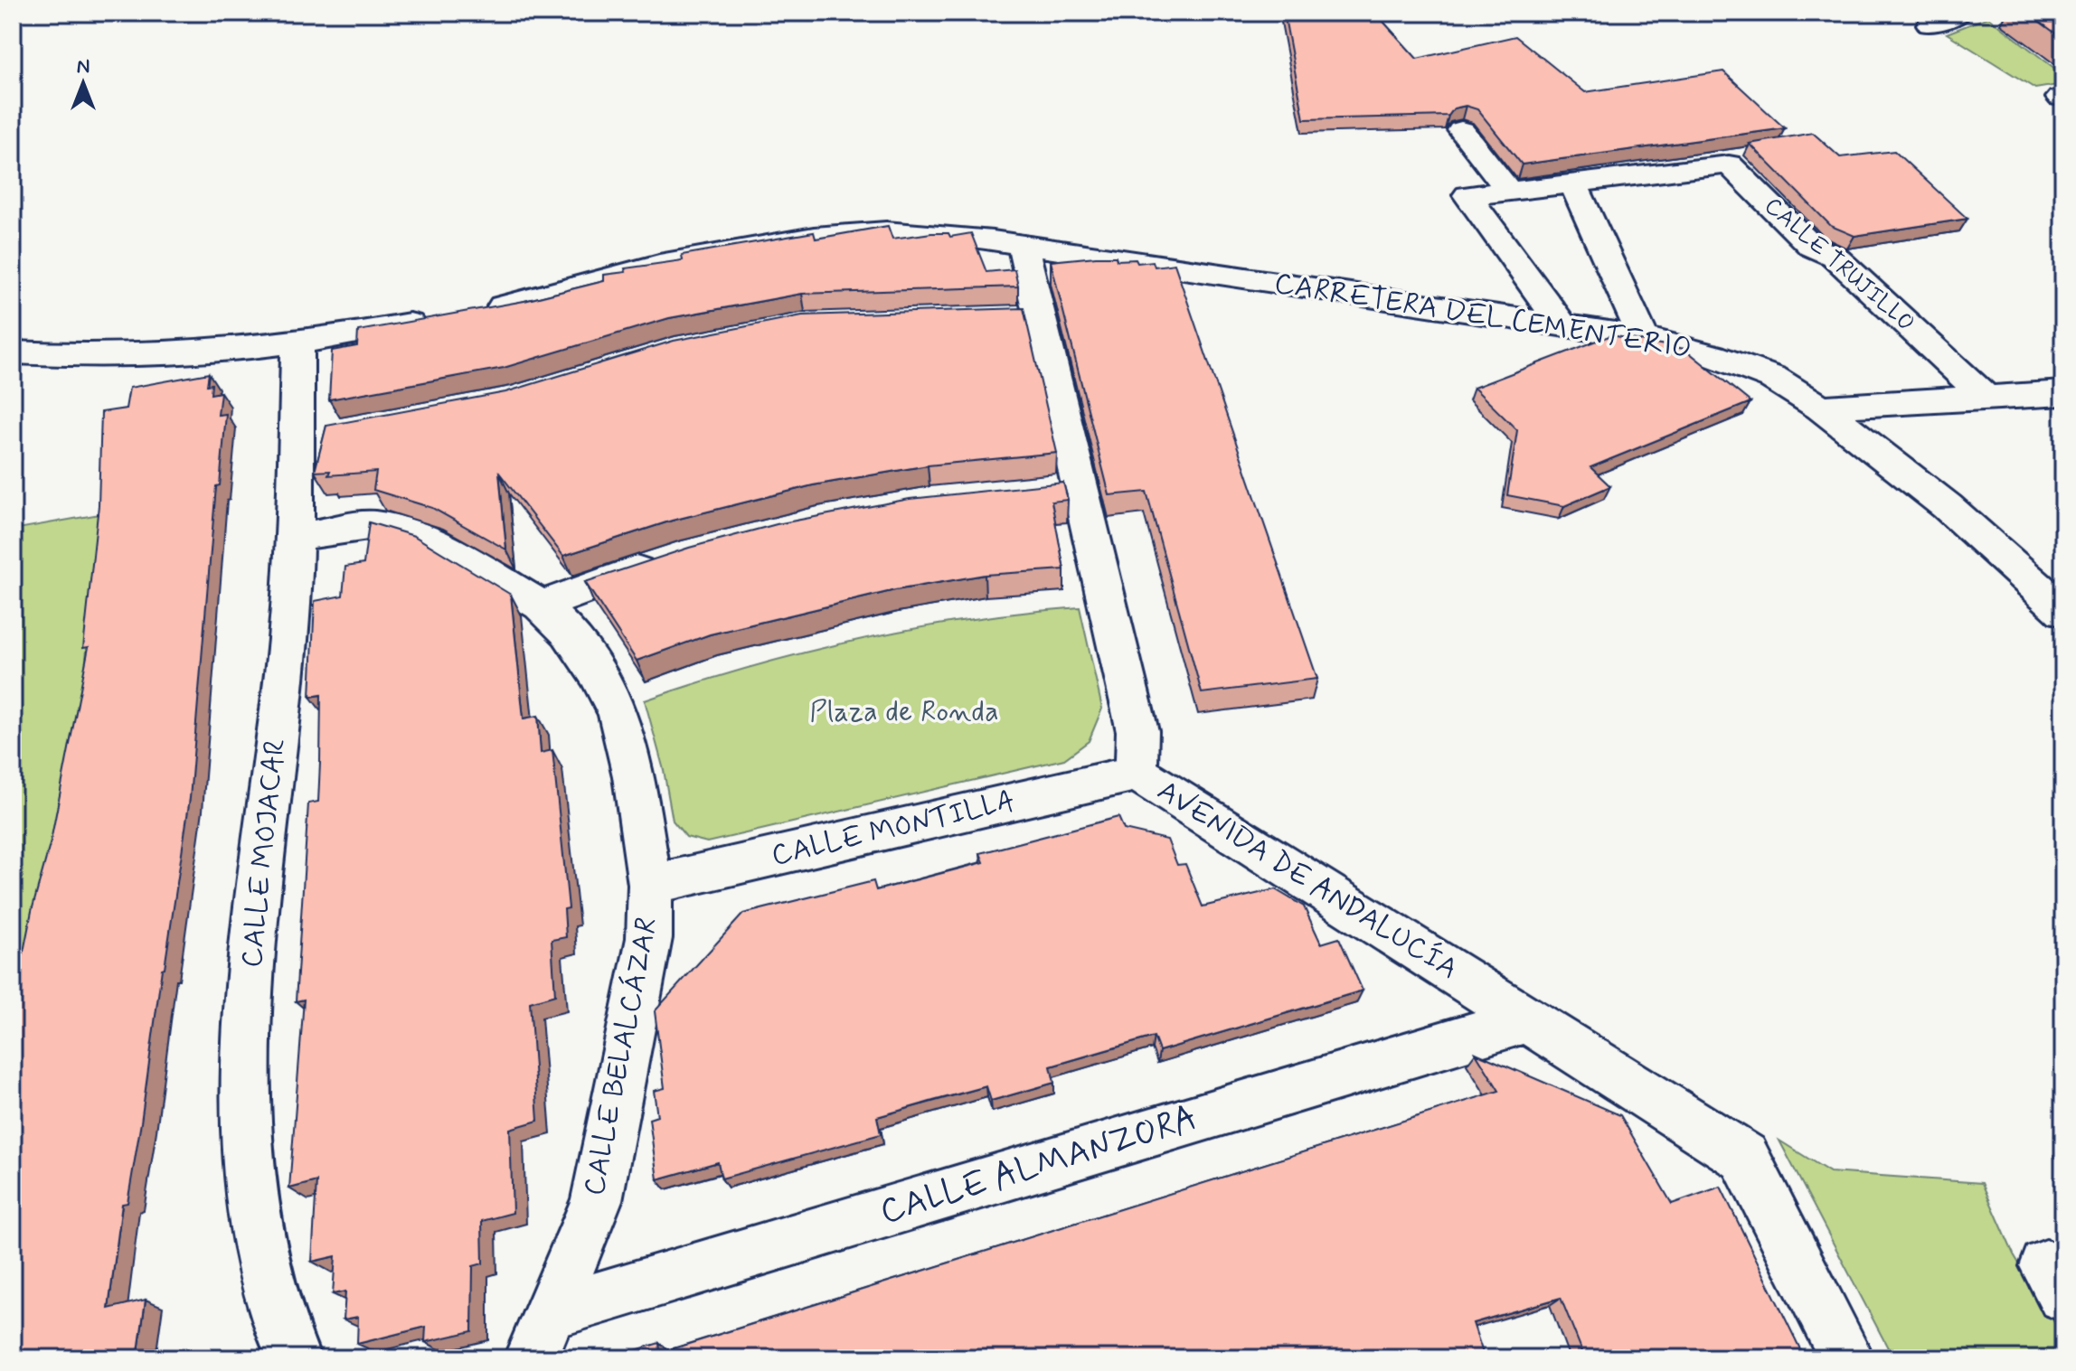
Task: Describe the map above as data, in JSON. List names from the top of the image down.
{
  "streets": {
    "street": [
      "CALLE TRUJILLO",
      "CARRETERA DEL CEMENTERIO",
      "CALLE MONTILLA",
      "CALLE MOJACAR",
      "AVENIDA DE ANDALUCÍA",
      "CALLE BELALCÁZAR",
      "CALLE ALMANZORA"
    ]
  },
  "crossings": [
    ["CALLE TRUJILLO", "CARRETERA DEL CEMENTERIO"],
    ["CARRETERA DEL CEMENTERIO", "CALLE MOJACAR"],
    ["CARRETERA DEL CEMENTERIO", "AVENIDA DE ANDALUCÍA"],
    ["CALLE MONTILLA", "AVENIDA DE ANDALUCÍA"],
    ["CALLE MONTILLA", "CALLE BELALCÁZAR"],
    ["CALLE MOJACAR", "CALLE BELALCÁZAR"],
    ["AVENIDA DE ANDALUCÍA", "CALLE ALMANZORA"],
    ["CALLE BELALCÁZAR", "CALLE ALMANZORA"]
  ],
  "parks": ["Plaza de Ronda"],
  "north": "top"
}
